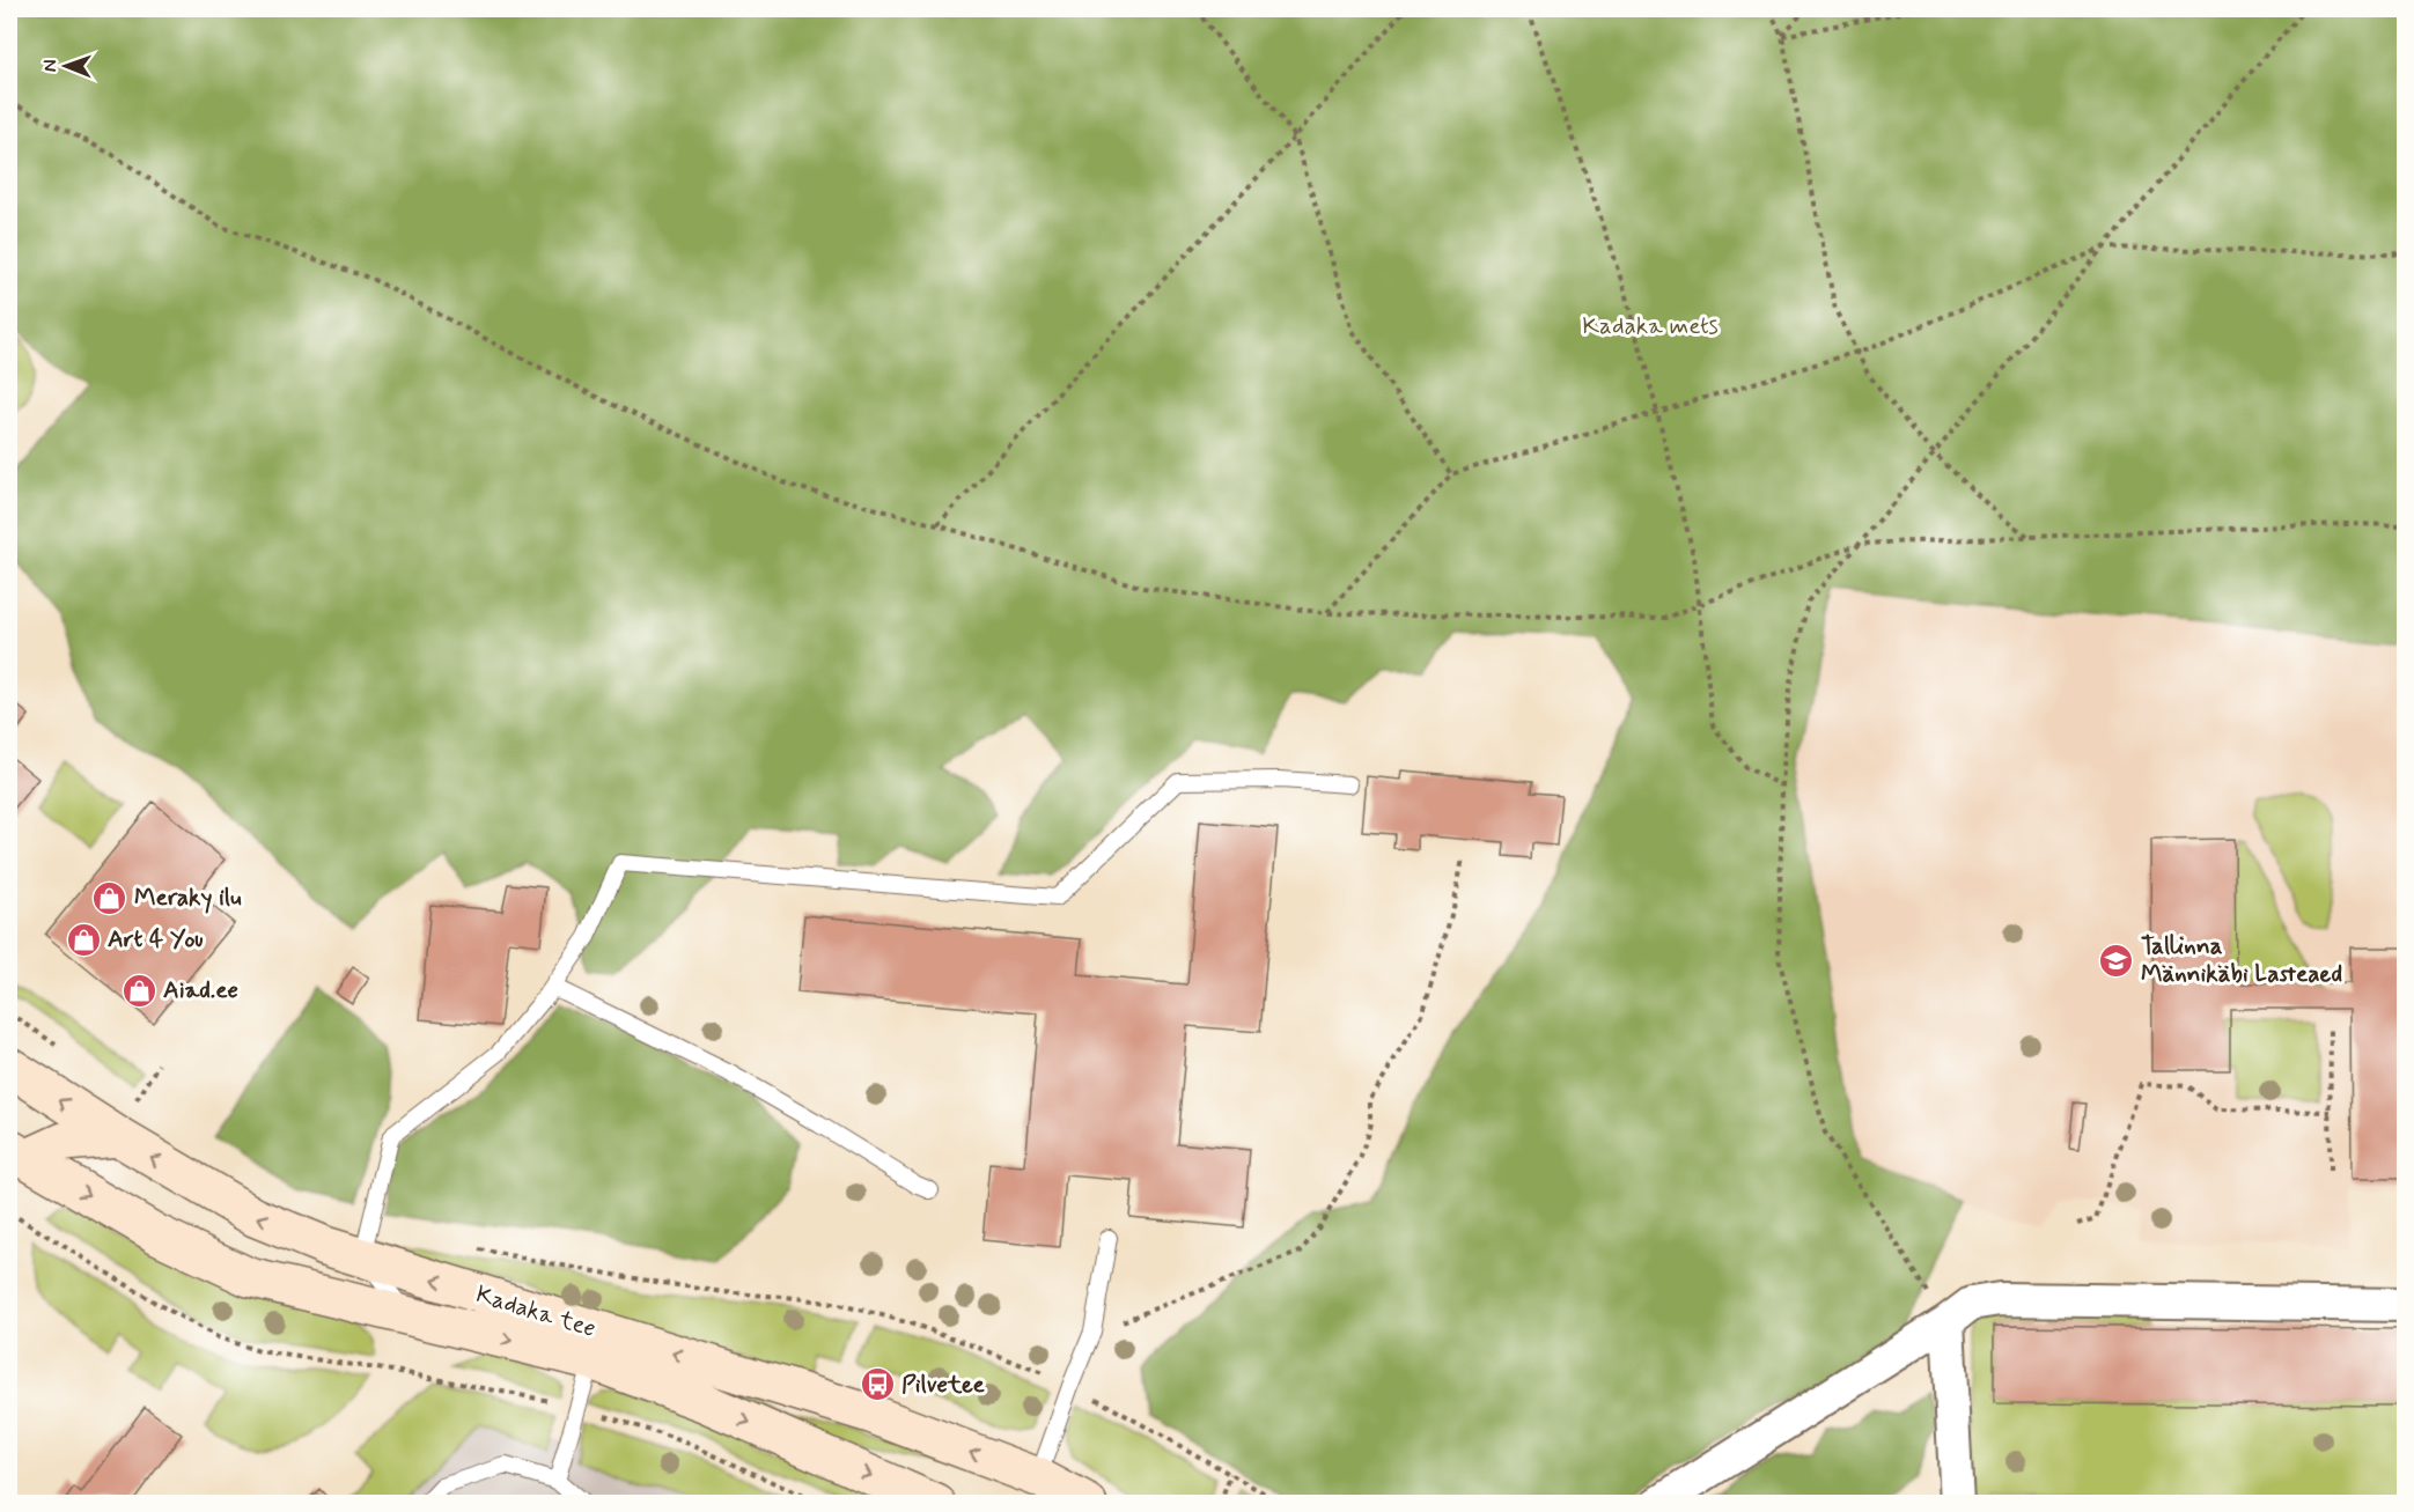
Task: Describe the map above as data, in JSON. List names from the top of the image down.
{
  "streets": {
    "main road": ["Kadaka tee"]
  },
  "parks": ["Kadaka mets"],
  "places": {
    "shop": ["Meraky ilu", "Art 4 You", "Aiad.ee"],
    "school or university": ["Tallinna Männikäbi Lasteaed"],
    "bus stop": ["Pilvetee"]
  },
  "north": "left"
}
